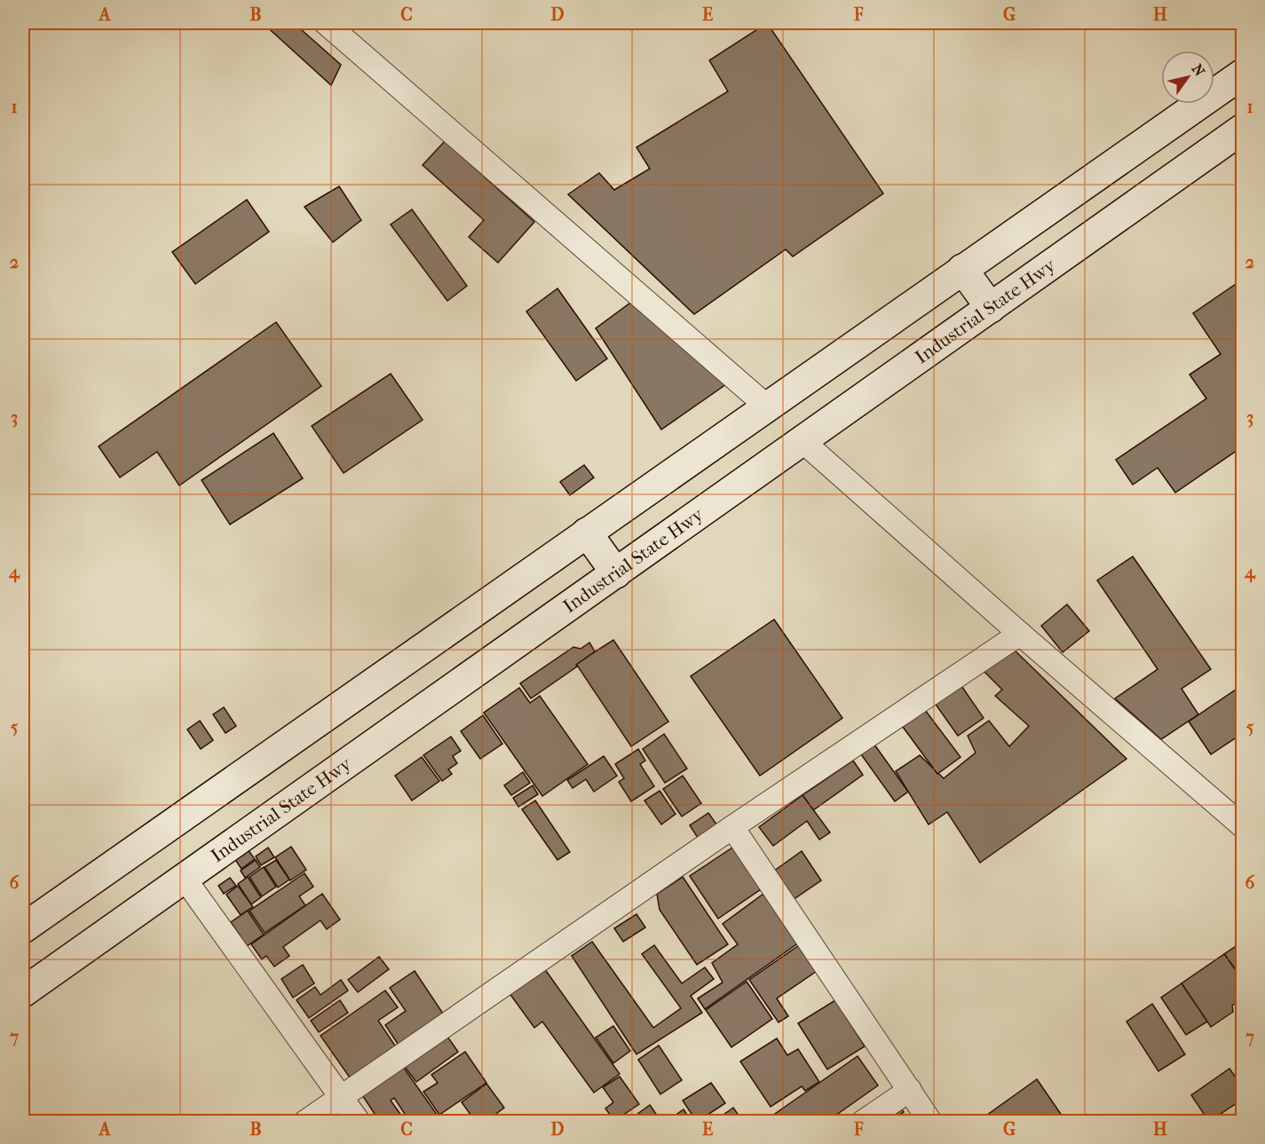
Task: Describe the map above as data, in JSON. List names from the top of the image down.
{
  "streets": {
    "main road": ["Industrial State Hwy"]
  },
  "north": "top right",
  "grid": {
    "columns": [
      "A",
      "B",
      "C",
      "D",
      "E",
      "F",
      "G",
      "H"
    ],
    "rows": [
      "1",
      "2",
      "3",
      "4",
      "5",
      "6",
      "7"
    ]
  }
}
